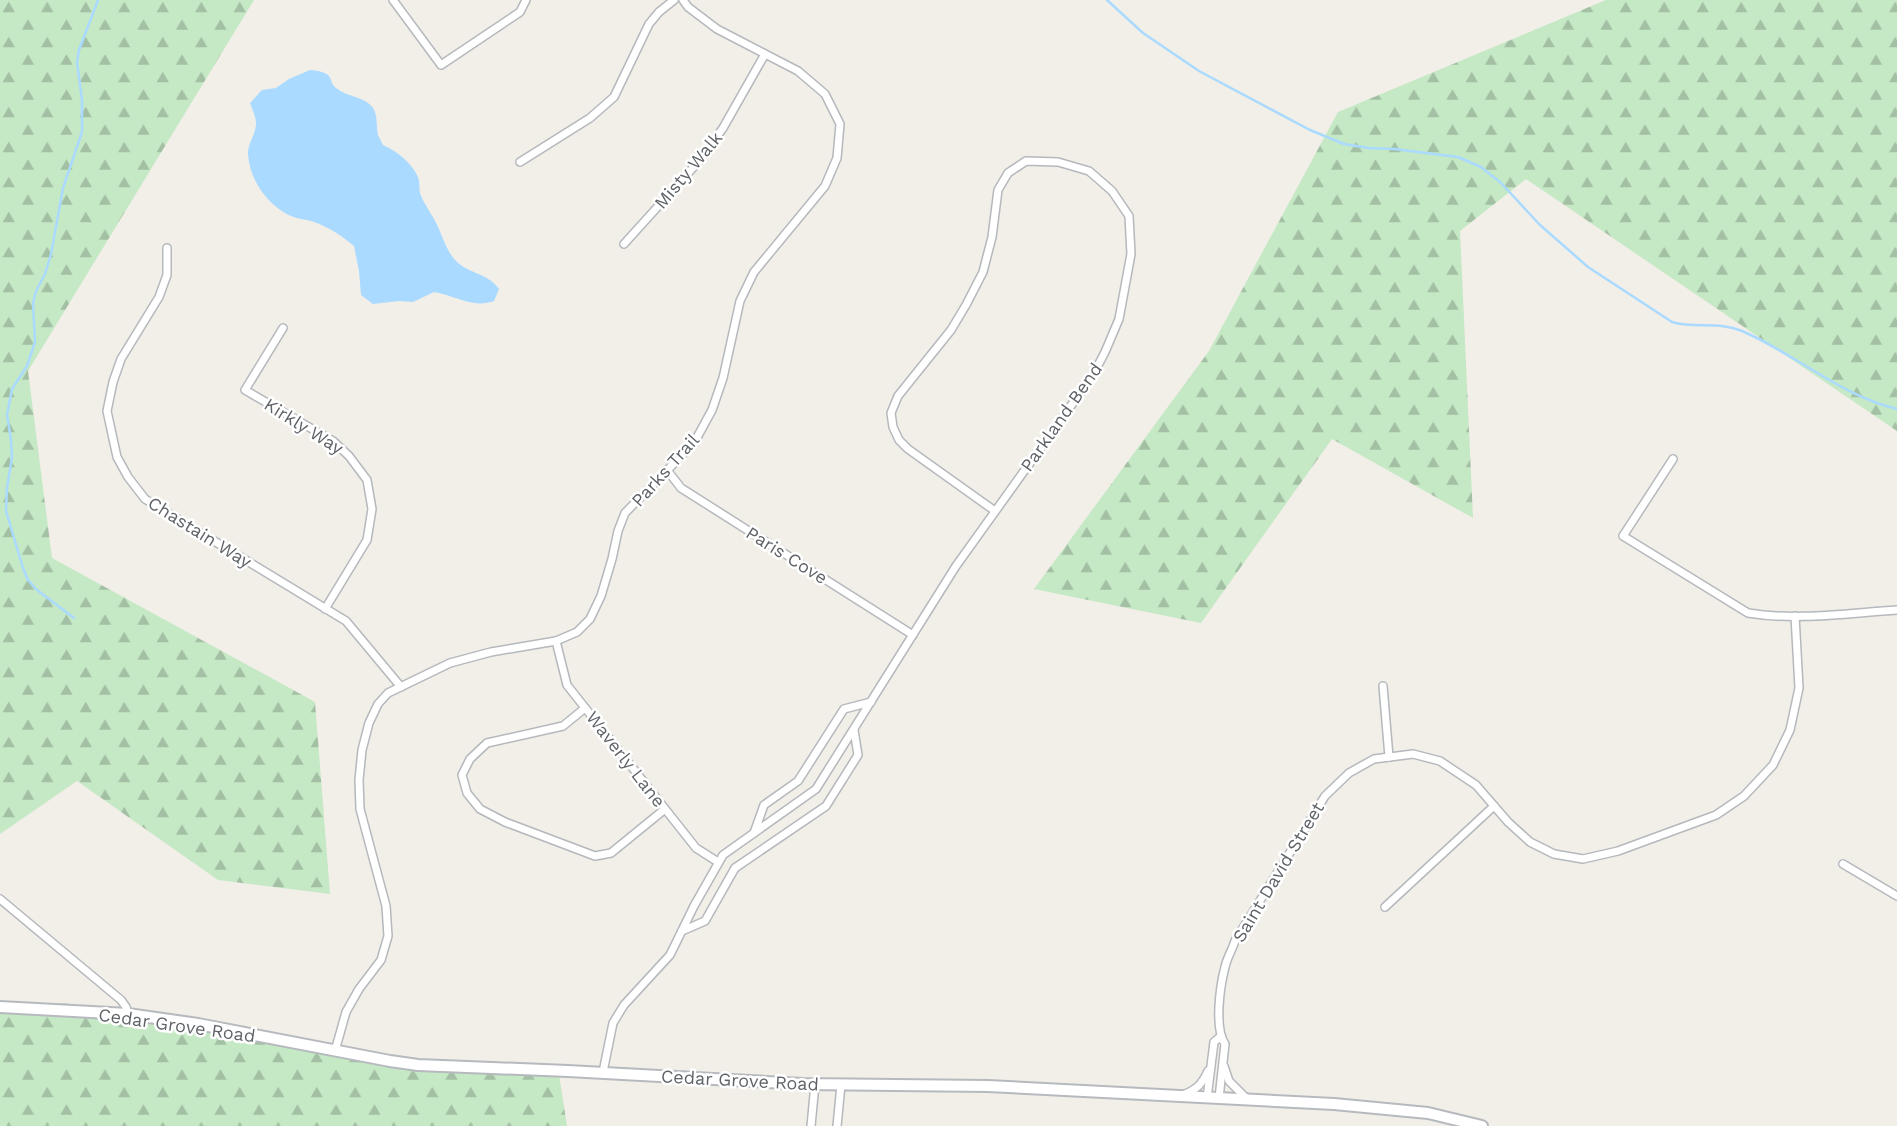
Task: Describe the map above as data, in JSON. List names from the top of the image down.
{
  "streets": {
    "main road": ["Cedar Grove Road"],
    "street": [
      "Misty Walk",
      "Parkland Bend",
      "Kirkly Way",
      "Parks Trail",
      "Chastain Way",
      "Paris Cove",
      "Waverly Lane",
      "Saint David Street"
    ]
  },
  "crossings": [
    ["Misty Walk", "Parks Trail"],
    ["Parkland Bend", "Paris Cove"],
    ["Parkland Bend", "Waverly Lane"],
    ["Parkland Bend", "Cedar Grove Road"],
    ["Kirkly Way", "Chastain Way"],
    ["Parks Trail", "Chastain Way"],
    ["Parks Trail", "Paris Cove"],
    ["Parks Trail", "Waverly Lane"],
    ["Parks Trail", "Cedar Grove Road"],
    ["Saint David Street", "Cedar Grove Road"]
  ]
}
